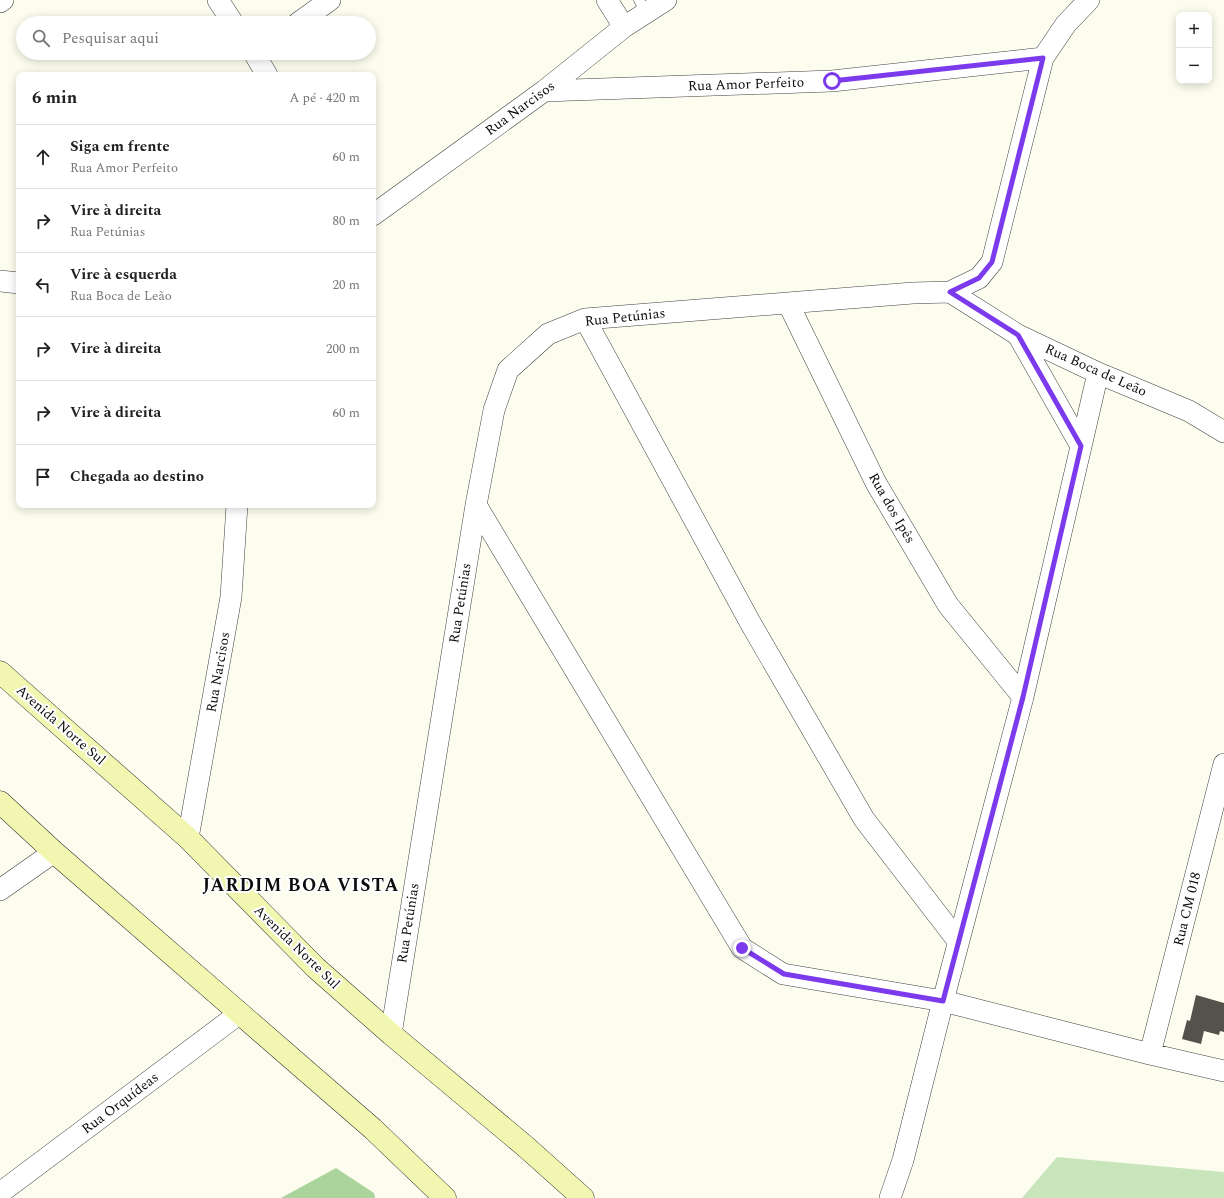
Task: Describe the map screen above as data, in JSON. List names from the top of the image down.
{
  "streets": {
    "street": [
      "Rua Amor Perfeito",
      "Rua Narcisos",
      "Rua Petúnias",
      "Rua Boca de Leão",
      "Rua dos Ipês",
      "Avenida Norte Sul",
      "Rua CM 018",
      "Rua Orquídeas"
    ]
  },
  "crossings": [
    ["Rua Amor Perfeito", "Rua Narcisos"],
    ["Rua Amor Perfeito", "Rua Petúnias"],
    ["Rua Narcisos", "Avenida Norte Sul"],
    ["Rua Petúnias", "Rua Boca de Leão"],
    ["Rua Petúnias", "Rua dos Ipês"],
    ["Rua Petúnias", "Avenida Norte Sul"]
  ],
  "districts": ["JARDIM BOA VISTA"],
  "page": {
    "map_buttons": ["+", "−"],
    "search": "Pesquisar aqui",
    "heading": ["6 min", "A pé · 420 m"],
    "list": [
      ["Siga em frente", "Rua Amor Perfeito", "60 m"],
      ["Vire à direita", "Rua Petúnias", "80 m"],
      ["Vire à esquerda", "Rua Boca de Leão", "20 m"],
      ["Vire à direita", "200 m"],
      ["Vire à direita", "60 m"],
      "Chegada ao destino"
    ]
  }
}
